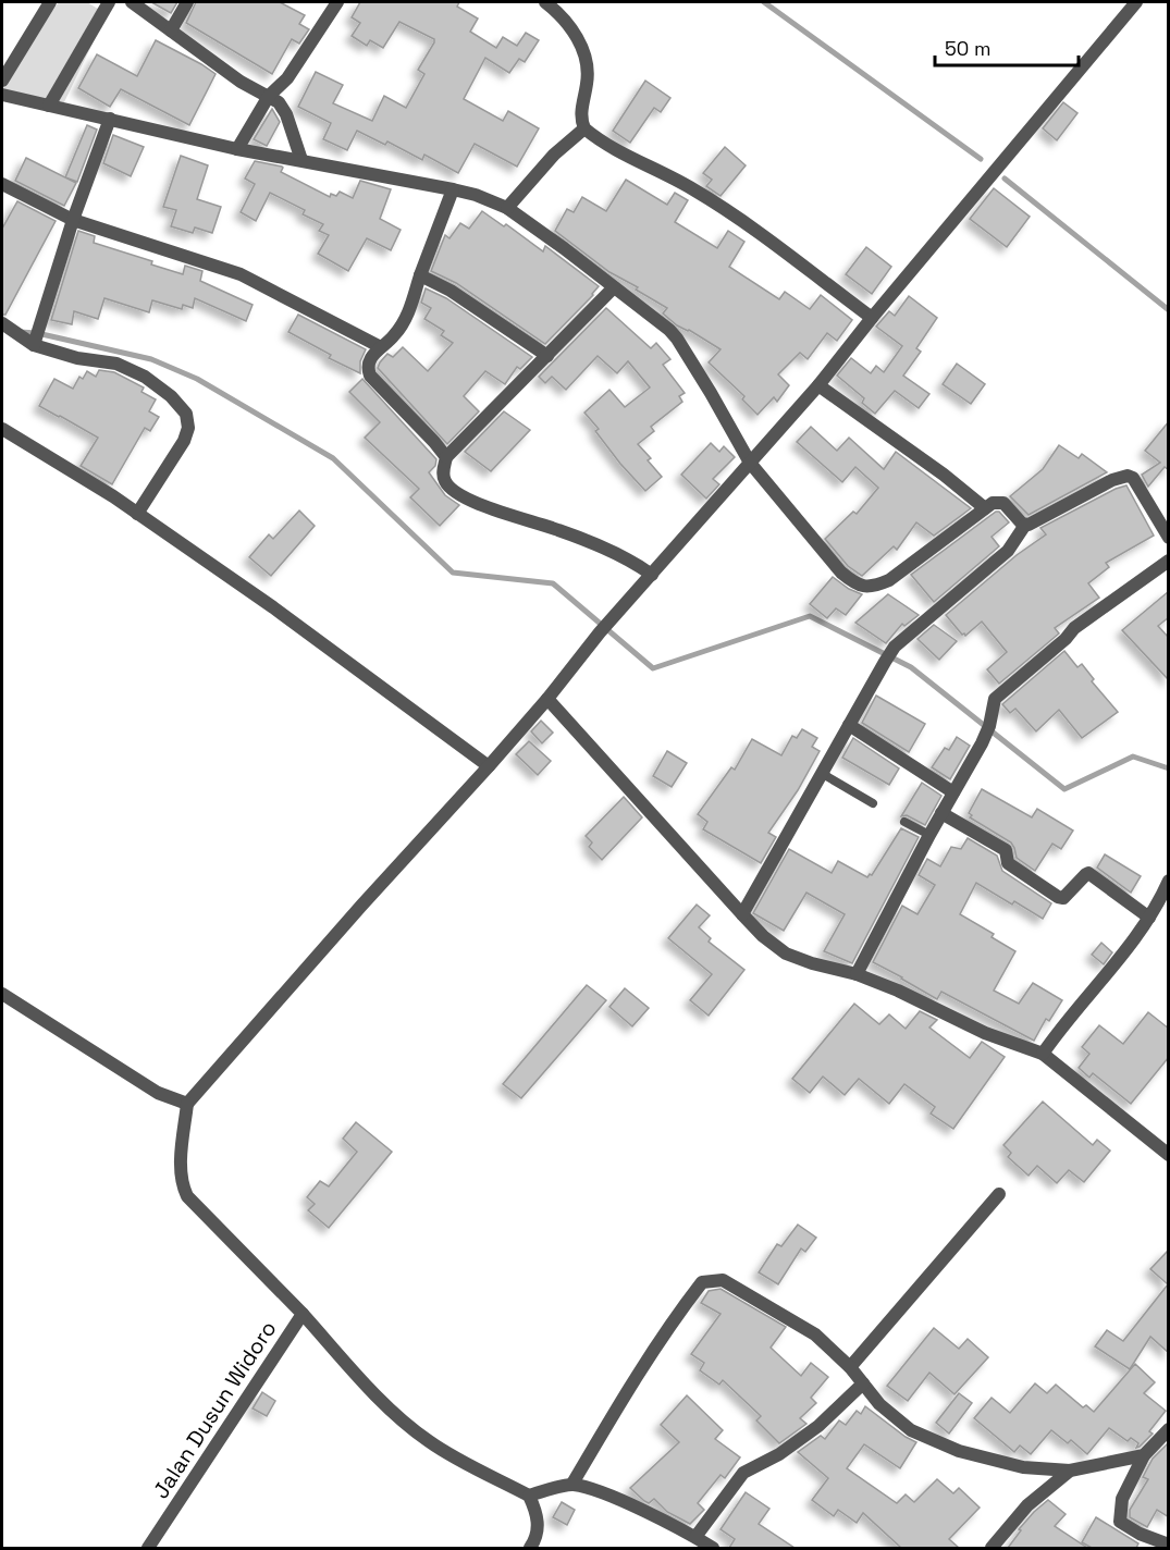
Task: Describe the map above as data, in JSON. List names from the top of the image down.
{
  "streets": {
    "street": ["Jalan Dusun Widoro"]
  },
  "scale_bar": "50 m"
}
